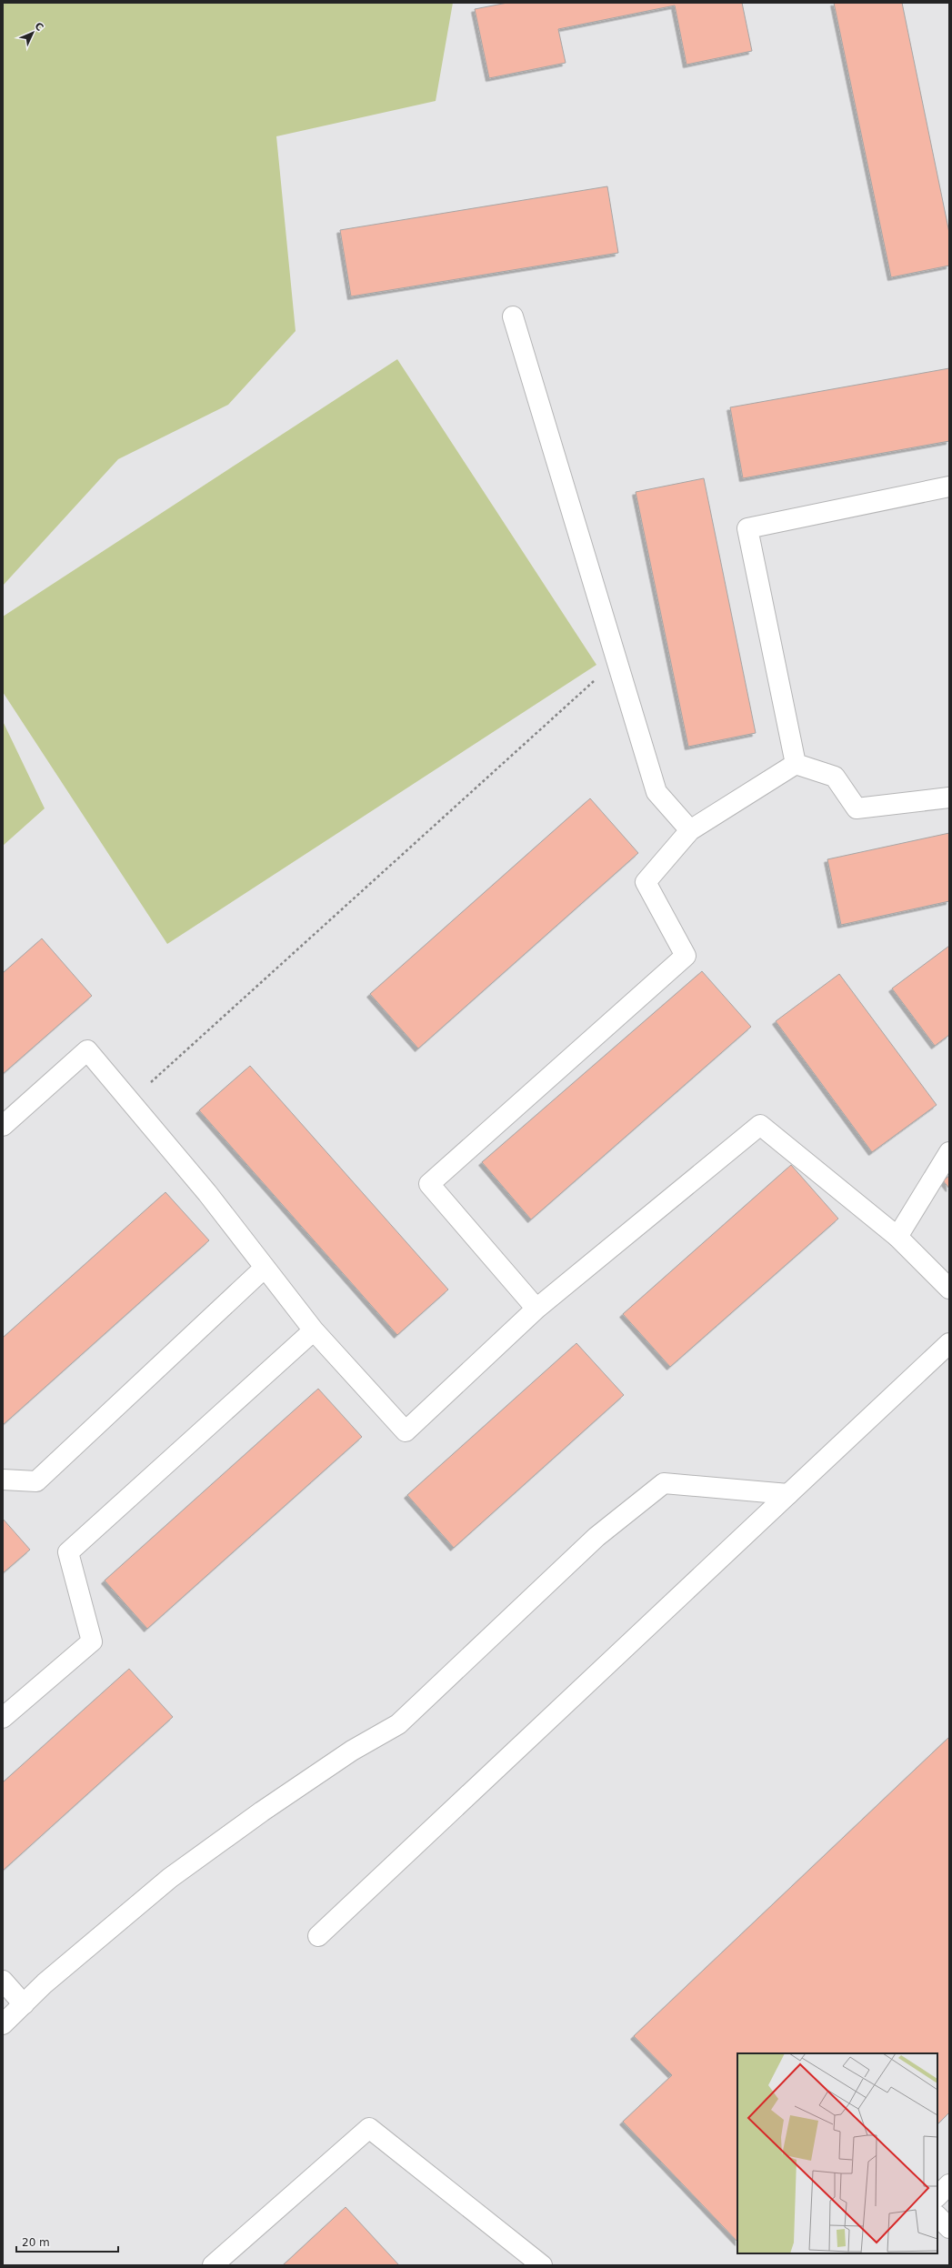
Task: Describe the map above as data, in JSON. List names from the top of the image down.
{
  "scale_bar": "20 m",
  "north": "top right"
}
